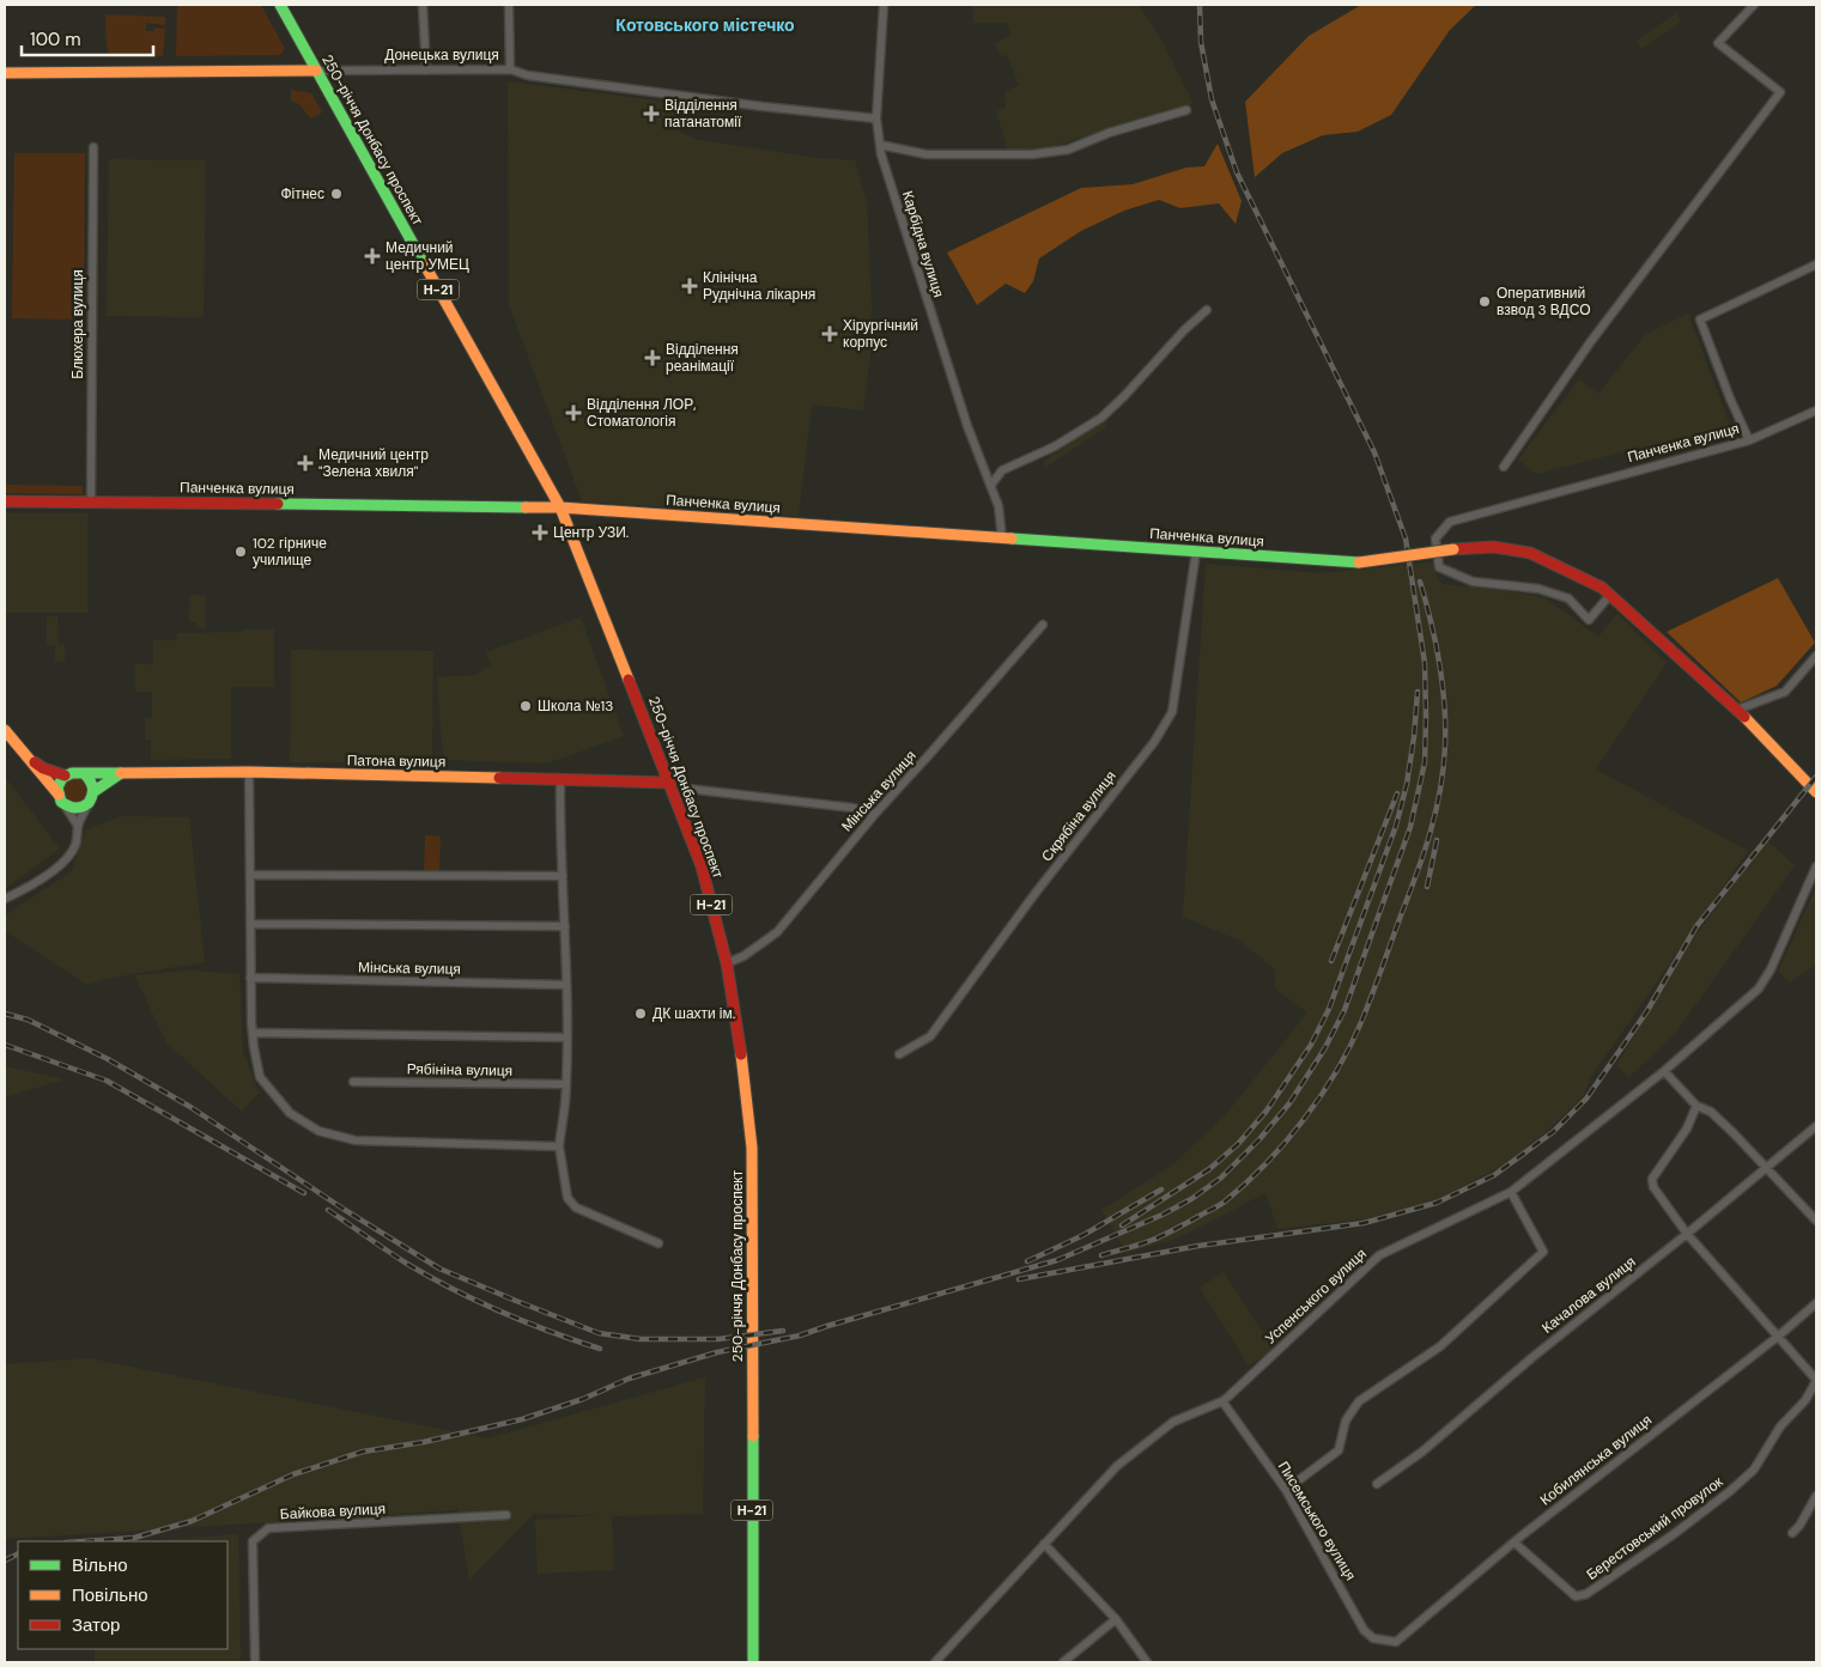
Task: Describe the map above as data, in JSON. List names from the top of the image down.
{
  "streets": {
    "street": [
      "Донецька вулиця",
      "250-річчя Донбасу проспект",
      "Карбідна вулиця",
      "Н-21",
      "Блюхера вулиця",
      "Панченка вулиця",
      "Патона вулиця",
      "Мінська вулиця",
      "Скрябіна вулиця",
      "Рябініна вулиця",
      "Качалова вулиця",
      "Успенського вулиця",
      "Кобилянська вулиця",
      "Байкова вулиця",
      "Писемського вулиця",
      "Берестовський провулок"
    ]
  },
  "crossings": [
    ["Донецька вулиця", "250-річчя Донбасу проспект"],
    ["Донецька вулиця", "Карбідна вулиця"],
    ["250-річчя Донбасу проспект", "Панченка вулиця"],
    ["250-річчя Донбасу проспект", "Патона вулиця"],
    ["250-річчя Донбасу проспект", "Мінська вулиця"],
    ["Карбідна вулиця", "Панченка вулиця"],
    ["Блюхера вулиця", "Панченка вулиця"],
    ["Панченка вулиця", "Скрябіна вулиця"],
    ["Успенського вулиця", "Писемського вулиця"],
    ["Кобилянська вулиця", "Писемського вулиця"],
    ["Кобилянська вулиця", "Берестовський провулок"]
  ],
  "districts": ["Котовського містечко"],
  "places": {
    "health": [
      "Відділення патанатомії",
      "Медичний центр УМЕЦ",
      "Клінічна Руднічна лікарня",
      "Хірургічний корпус",
      "Відділення реанімації",
      "Відділення ЛОР, Стоматологія",
      "Медичний центр \"Зелена хвиля\"",
      "Центр УЗИ."
    ],
    "other": [
      "Фітнес",
      "Оперативний взвод 3 ВДСО",
      "102 гірниче училище",
      "Школа №13",
      "ДК шахти ім."
    ]
  },
  "legend": ["Вільно", "Повільно", "Затор"],
  "scale_bar": "100 m"
}
